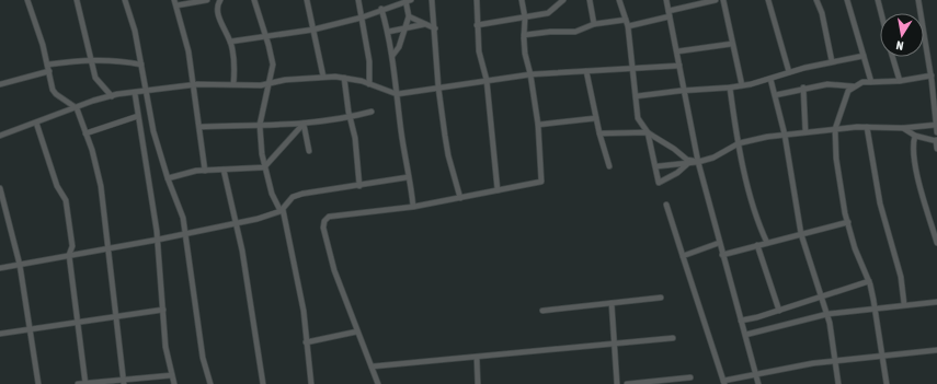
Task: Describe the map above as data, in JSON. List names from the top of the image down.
{
  "north": "bottom"
}
